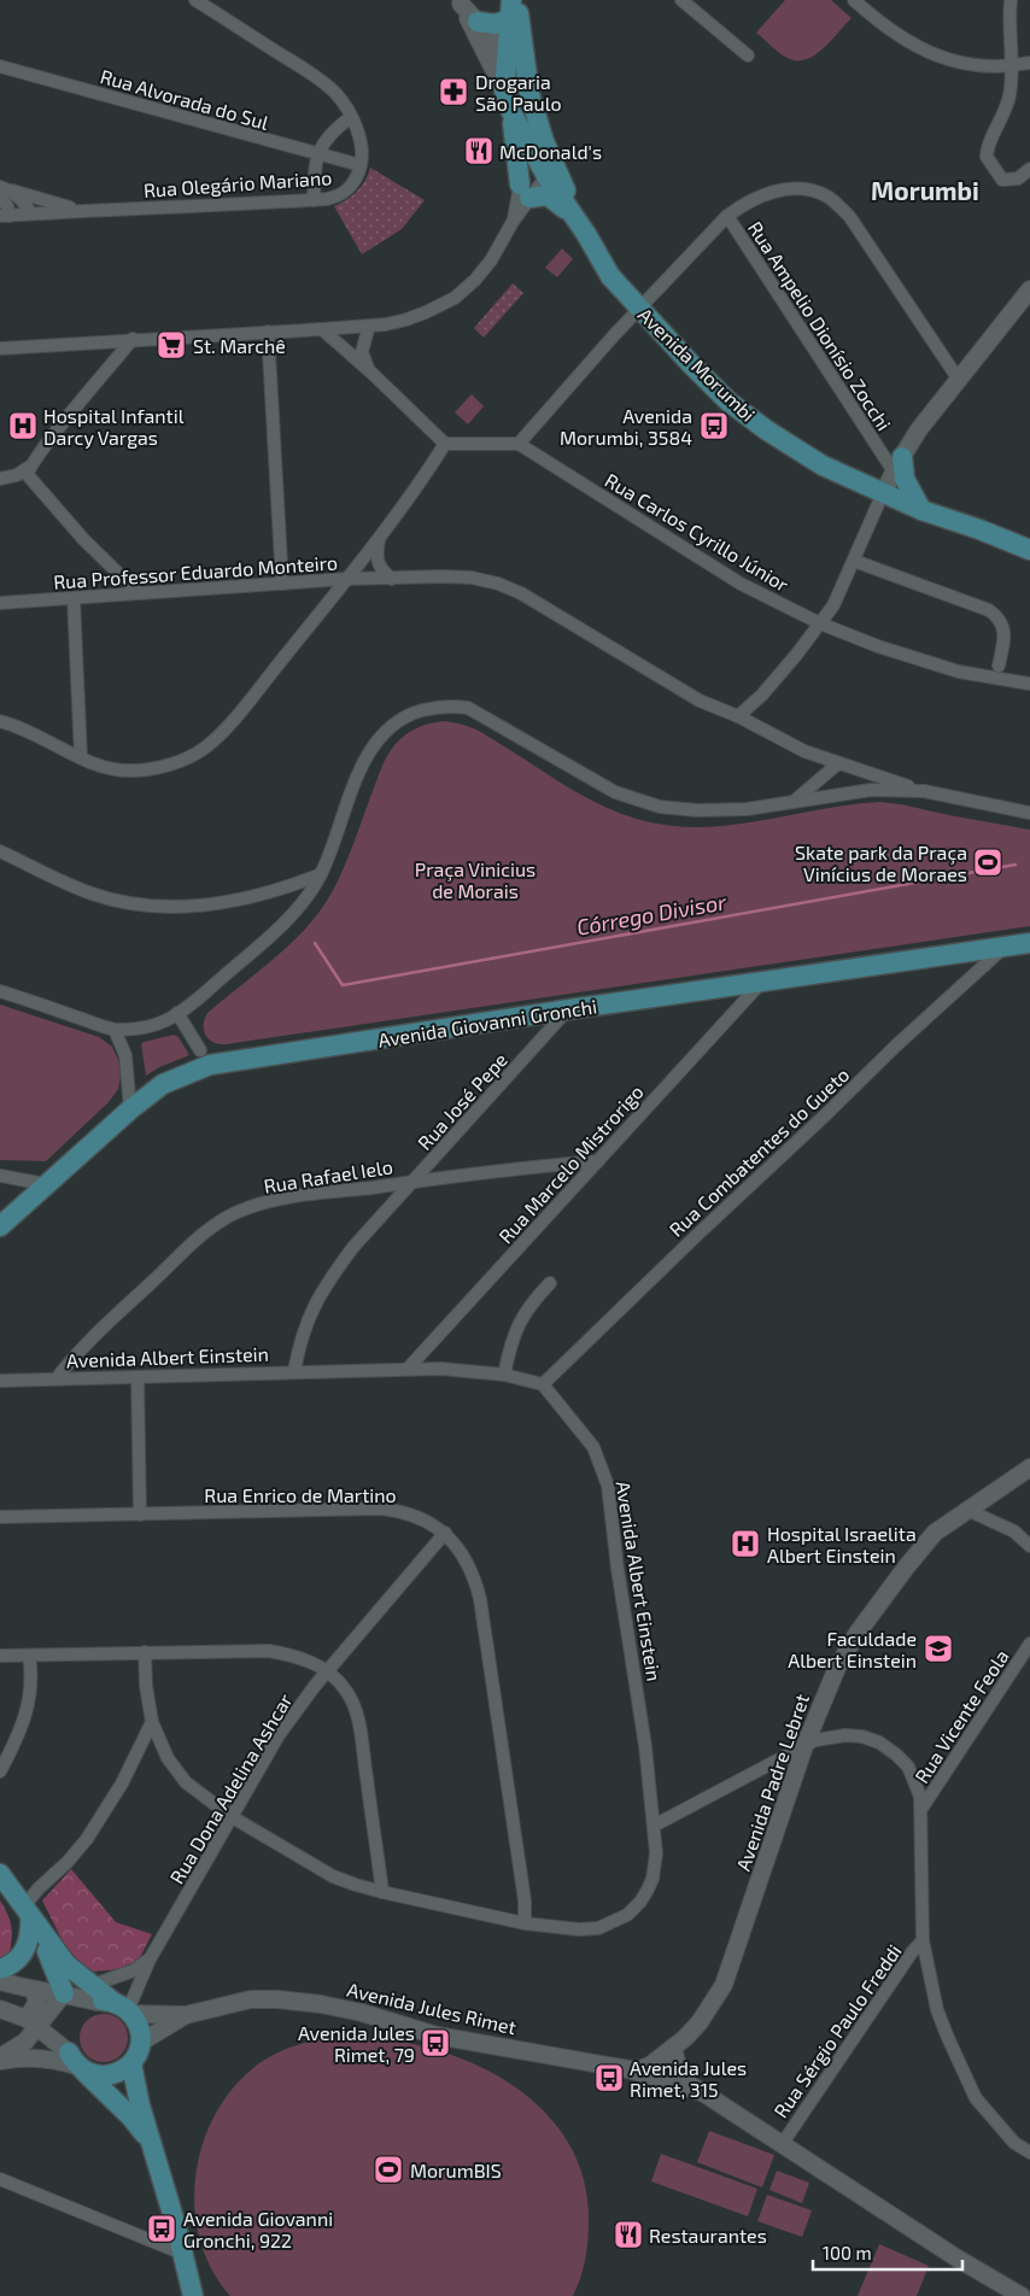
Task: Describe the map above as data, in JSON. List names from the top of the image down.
{
  "streets": {
    "main road": [
      "Avenida Morumbi",
      "Avenida Giovanni Gronchi",
      "Avenida Padre Lebret",
      "Avenida Jules Rimet"
    ],
    "street": [
      "Rua Alvorada do Sul",
      "Rua Olegário Mariano",
      "Rua Ampelio Dionísio Zocchi",
      "Rua Carlos Cyrillo Júnior",
      "Rua Professor Eduardo Monteiro",
      "Rua José Pepe",
      "Rua Combatentes do Gueto",
      "Rua Marcelo Mistrorigo",
      "Rua Rafael Ielo",
      "Avenida Albert Einstein",
      "Rua Enrico de Martino",
      "Rua Vicente Feola",
      "Rua Dona Adelina Ashcar",
      "Rua Sérgio Paulo Freddi"
    ]
  },
  "crossings": [
    ["Rua Alvorada do Sul", "Rua Olegário Mariano"],
    ["Rua Ampelio Dionísio Zocchi", "Avenida Morumbi"],
    ["Rua Ampelio Dionísio Zocchi", "Rua Carlos Cyrillo Júnior"],
    ["Avenida Giovanni Gronchi", "Rua José Pepe"],
    ["Avenida Giovanni Gronchi", "Rua Combatentes do Gueto"],
    ["Avenida Giovanni Gronchi", "Rua Marcelo Mistrorigo"],
    ["Rua José Pepe", "Rua Rafael Ielo"],
    ["Rua José Pepe", "Avenida Albert Einstein"],
    ["Rua Combatentes do Gueto", "Avenida Albert Einstein"],
    ["Rua Marcelo Mistrorigo", "Rua Rafael Ielo"],
    ["Rua Marcelo Mistrorigo", "Avenida Albert Einstein"],
    ["Rua Rafael Ielo", "Avenida Albert Einstein"],
    ["Avenida Albert Einstein", "Rua Enrico de Martino"],
    ["Avenida Albert Einstein", "Rua Dona Adelina Ashcar"],
    ["Rua Enrico de Martino", "Rua Dona Adelina Ashcar"],
    ["Avenida Padre Lebret", "Avenida Jules Rimet"],
    ["Rua Dona Adelina Ashcar", "Avenida Jules Rimet"],
    ["Avenida Jules Rimet", "Rua Sérgio Paulo Freddi"]
  ],
  "districts": ["Morumbi"],
  "water": ["Córrego Divisor"],
  "parks": ["Praça Vinicius de Morais"],
  "places": {
    "pharmacy": ["Drogaria São Paulo"],
    "restaurant": ["McDonald's", "Restaurantes"],
    "supermarket": ["St. Marchê"],
    "hospital": ["Hospital Infantil Darcy Vargas", "Hospital Israelita Albert Einstein"],
    "bus stop": [
      "Avenida Morumbi, 3584",
      "Avenida Jules Rimet, 79",
      "Avenida Jules Rimet, 315",
      "Avenida Giovanni Gronchi, 922"
    ],
    "sports": ["Skate park da Praça Vinícius de Moraes", "MorumBIS"],
    "school or university": ["Faculdade Albert Einstein"]
  },
  "scale_bar": "100 m"
}
